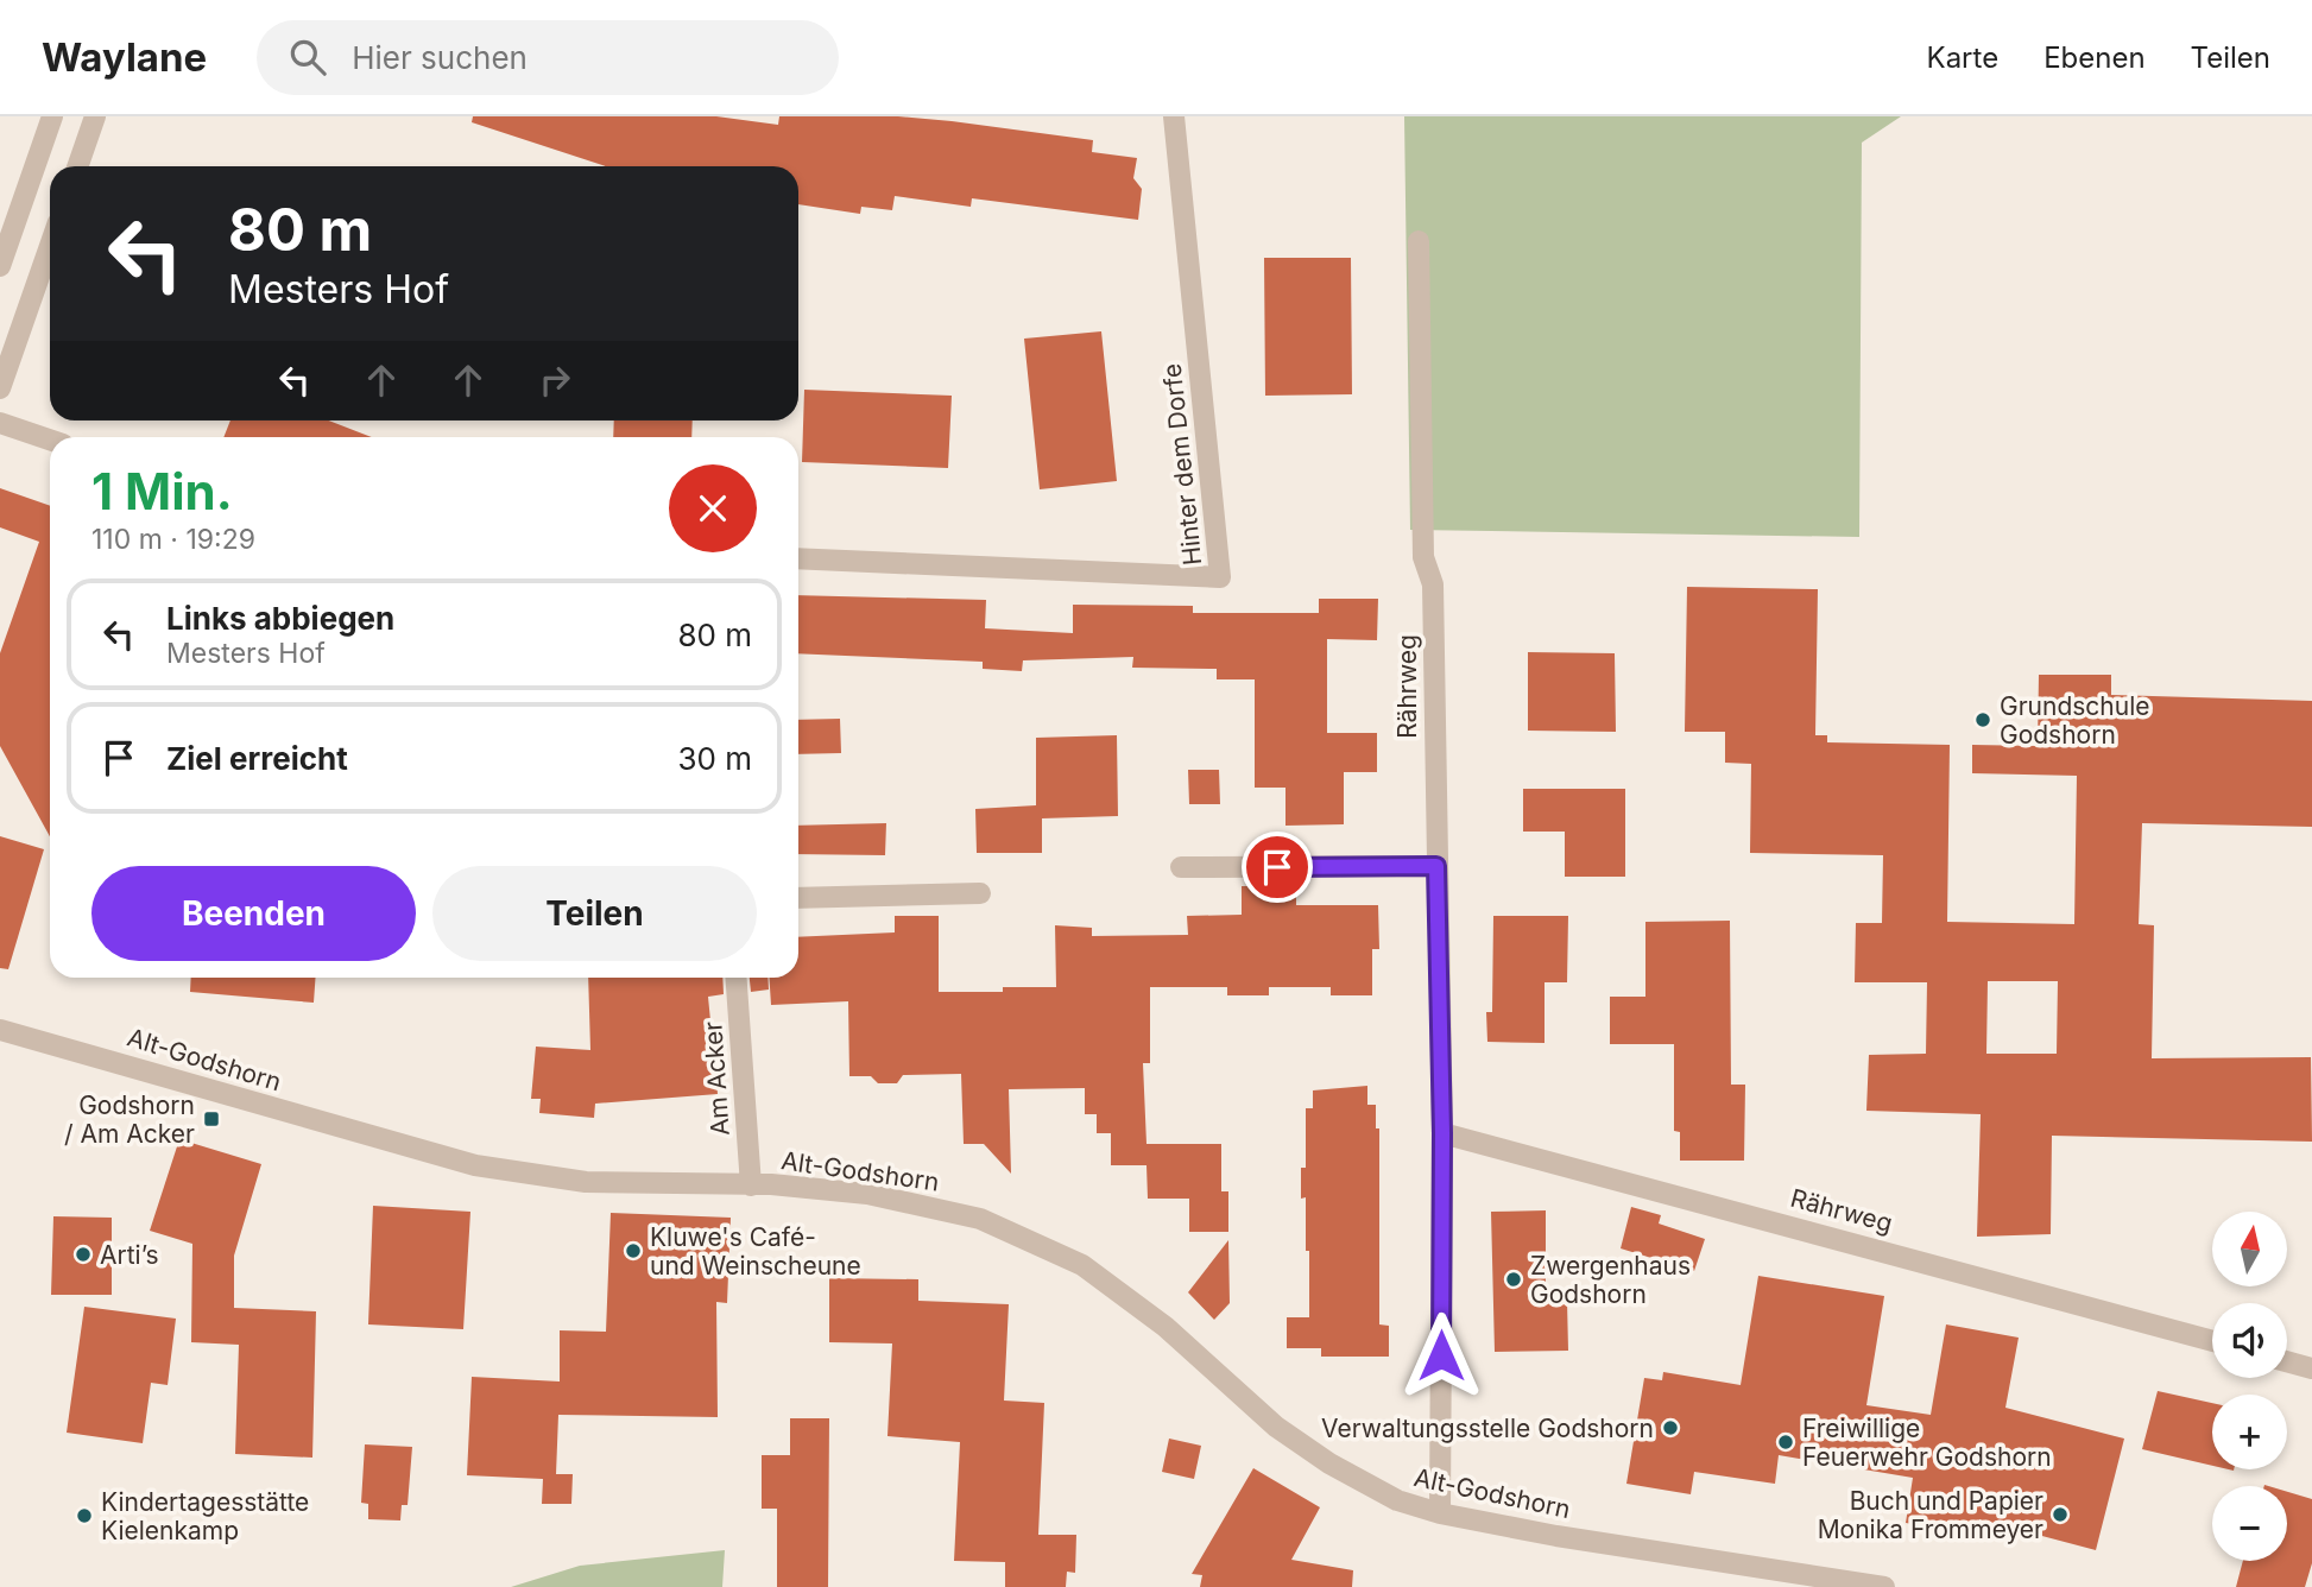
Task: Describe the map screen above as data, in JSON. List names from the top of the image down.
{
  "streets": {
    "street": [
      "Hinter dem Dorfe",
      "Rährweg",
      "Alt-Godshorn",
      "Am Acker"
    ]
  },
  "crossings": [
    ["Rährweg", "Alt-Godshorn"],
    ["Alt-Godshorn", "Am Acker"]
  ],
  "places": {
    "other": [
      "Grundschule Godshorn",
      "Kluwe's Café- und Weinscheune",
      "Arti’s",
      "Zwergenhaus Godshorn",
      "Verwaltungsstelle Godshorn",
      "Freiwillige Feuerwehr Godshorn",
      "Buch und Papier Monika Frommeyer",
      "Kindertagesstätte Kielenkamp"
    ],
    "transit": ["Godshorn / Am Acker"]
  },
  "north": "top",
  "page": {
    "header": "Waylane",
    "search": "Hier suchen",
    "nav": ["Karte", "Ebenen", "Teilen"],
    "turn": ["80 m", "Mesters Hof"],
    "heading": ["1 Min.", "110 m · 19:29"],
    "list": [
      {
        "name": "Links abbiegen",
        "note": "Mesters Hof",
        "value": "80 m"
      },
      {
        "name": "Ziel erreicht",
        "value": "30 m"
      }
    ],
    "buttons": ["Beenden", "Teilen"],
    "map_buttons": ["+", "−"]
  }
}
